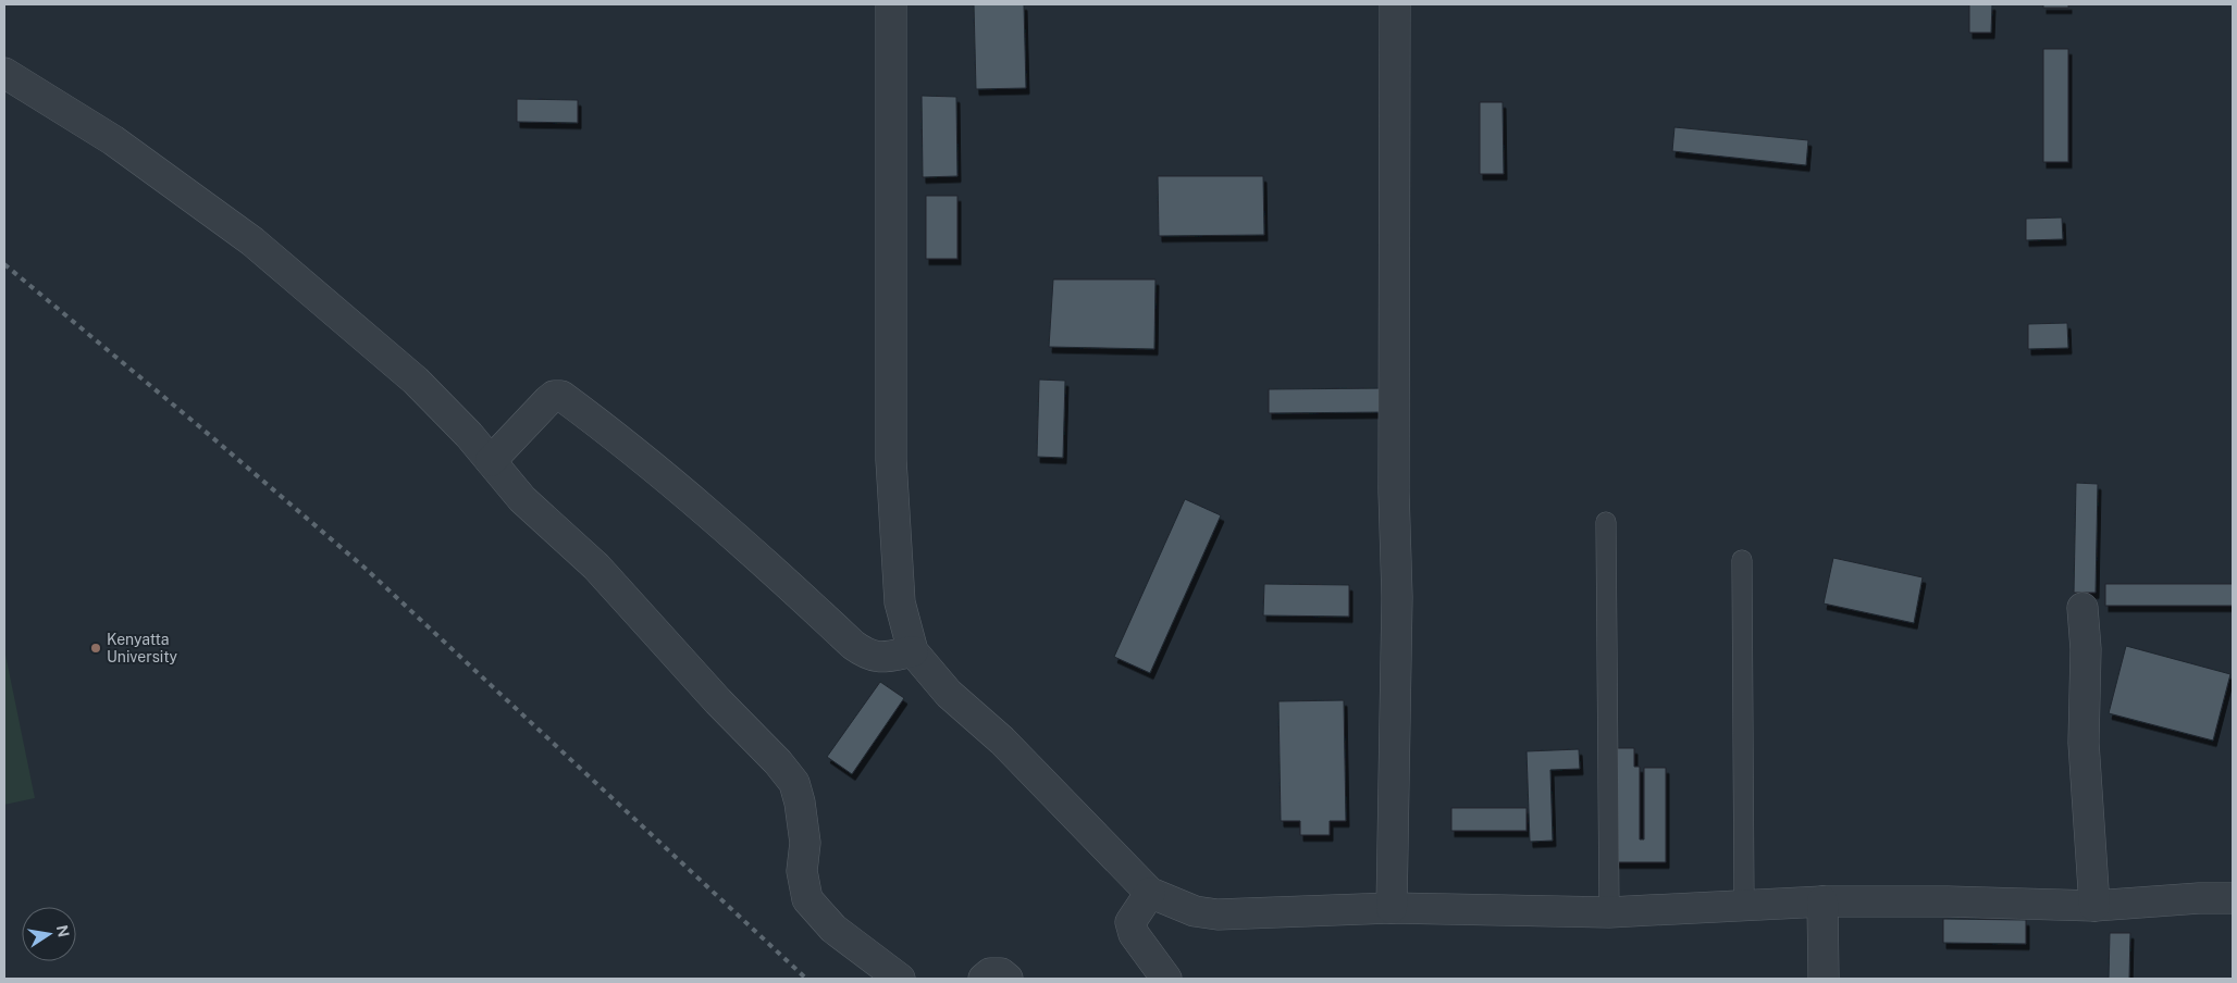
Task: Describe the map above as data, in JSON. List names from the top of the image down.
{
  "places": ["Kenyatta University"],
  "north": "right"
}
